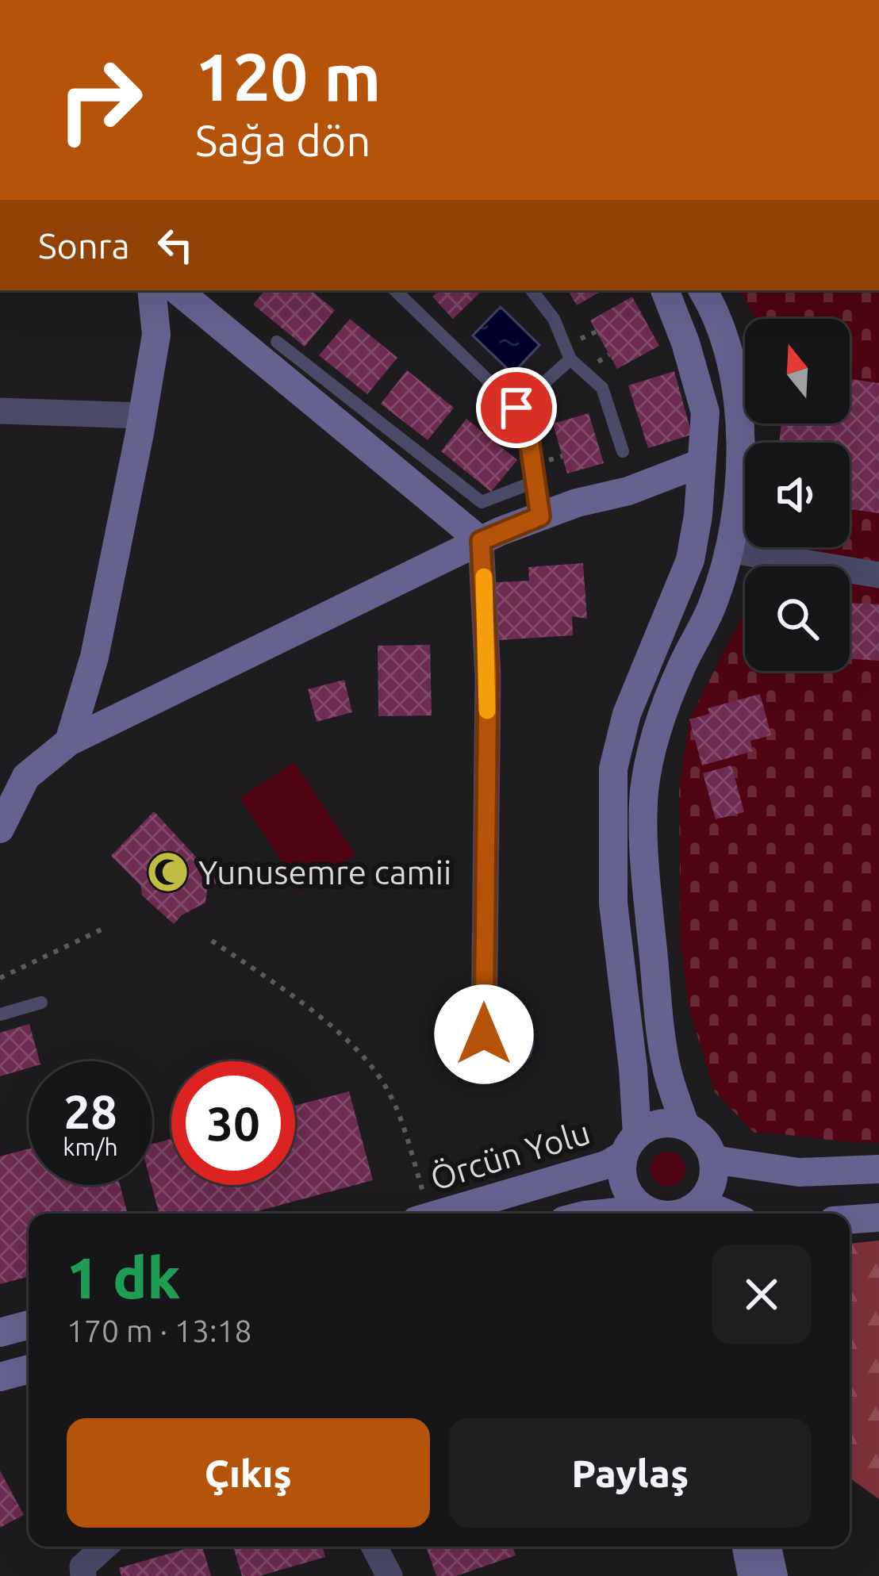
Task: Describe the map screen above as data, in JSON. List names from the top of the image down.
{
  "streets": {
    "main road": ["Örcün Yolu"]
  },
  "places": {
    "mosque": ["Yunusemre camii"]
  },
  "north": "top",
  "page": {
    "turn": ["120 m", "Sağa dön"],
    "then": "Sonra",
    "speed": "28 km/h",
    "limit": "30",
    "heading": ["1 dk", "170 m · 13:18"],
    "buttons": ["Çıkış", "Paylaş"]
  }
}
